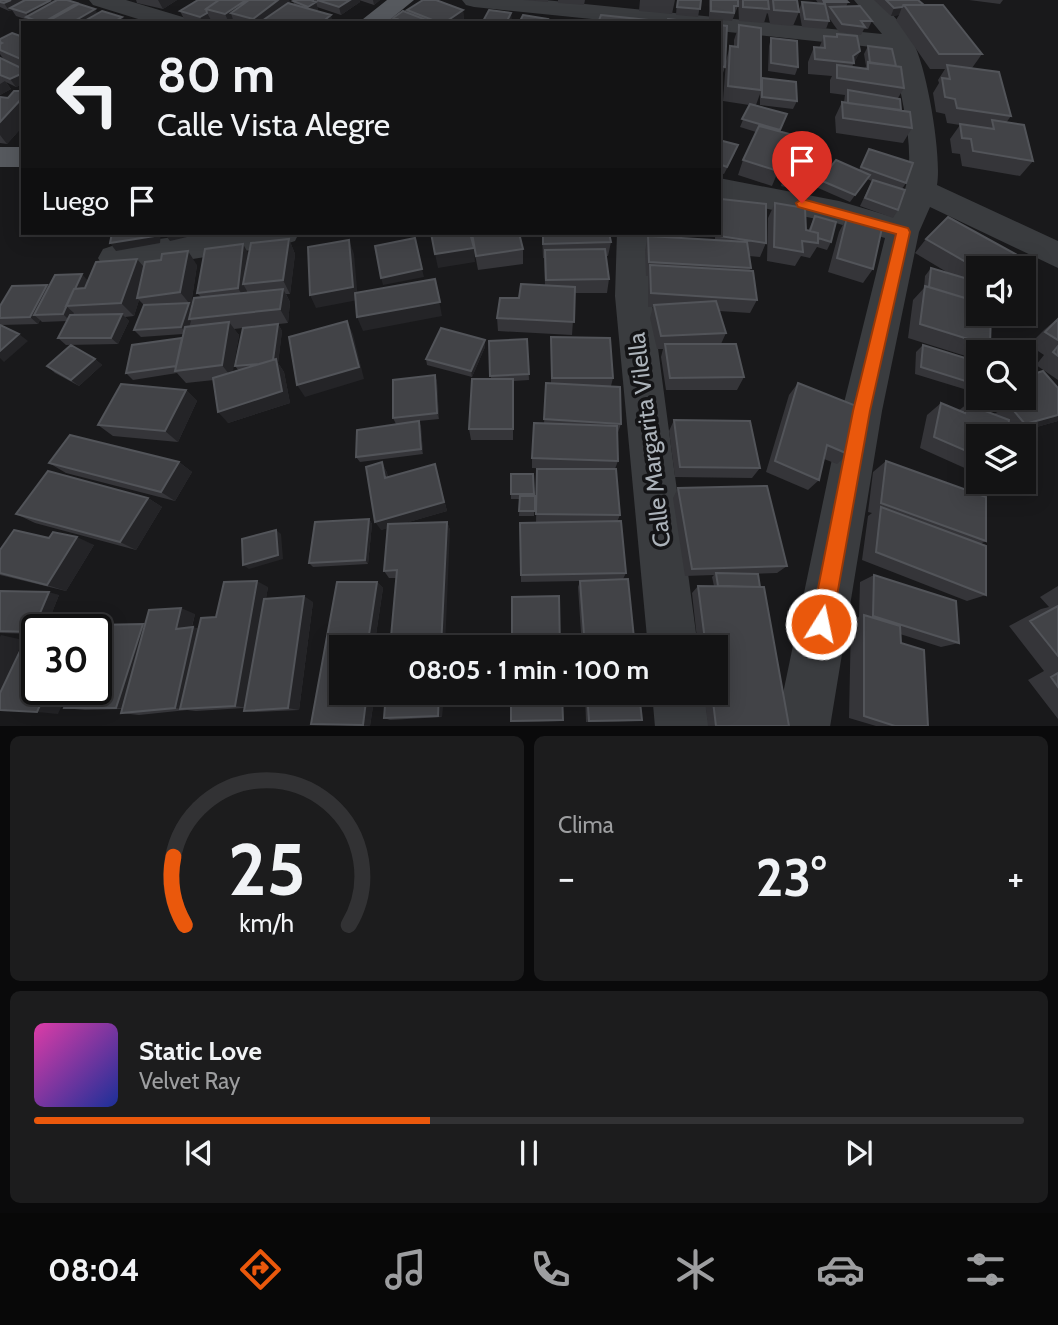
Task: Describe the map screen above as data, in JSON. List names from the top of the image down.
{
  "streets": {
    "street": ["Calle Margarita Vilella"]
  },
  "page": {
    "turn": ["80 m", "Calle Vista Alegre"],
    "then": "Luego",
    "limit": "30",
    "trip": "08:05 · 1 min · 100 m",
    "tile": "Clima",
    "heat": ["−", "23°", "+"],
    "song": ["Static Love", "Velvet Ray"],
    "tabs": "08:04",
    "gauge": ["25", "km/h"]
  }
}
